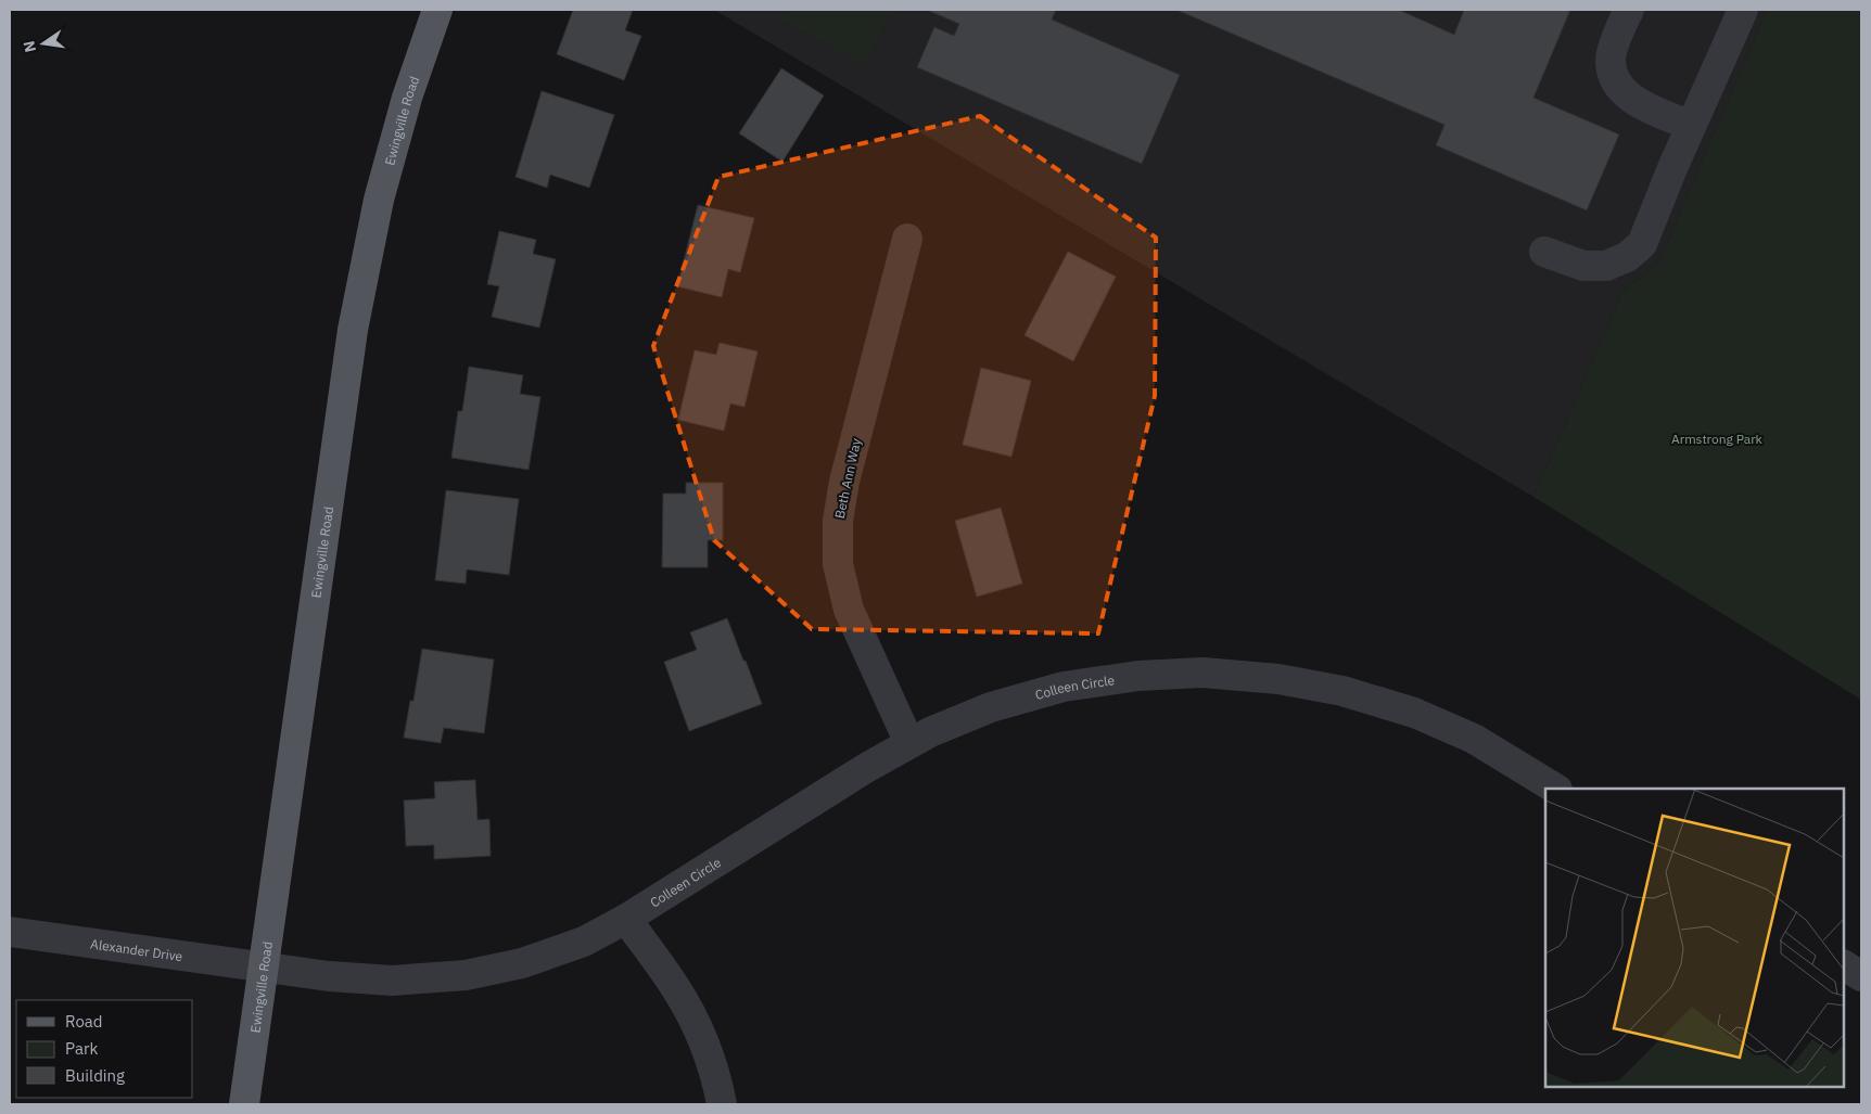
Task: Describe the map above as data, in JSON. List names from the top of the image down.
{
  "streets": {
    "main road": ["Ewingville Road"],
    "street": ["Beth Ann Way", "Colleen Circle", "Alexander Drive"]
  },
  "crossings": [
    ["Ewingville Road", "Colleen Circle"],
    ["Ewingville Road", "Alexander Drive"],
    ["Beth Ann Way", "Colleen Circle"],
    ["Colleen Circle", "Alexander Drive"]
  ],
  "parks": ["Armstrong Park"],
  "legend": ["Road", "Park", "Building"],
  "north": "left"
}
